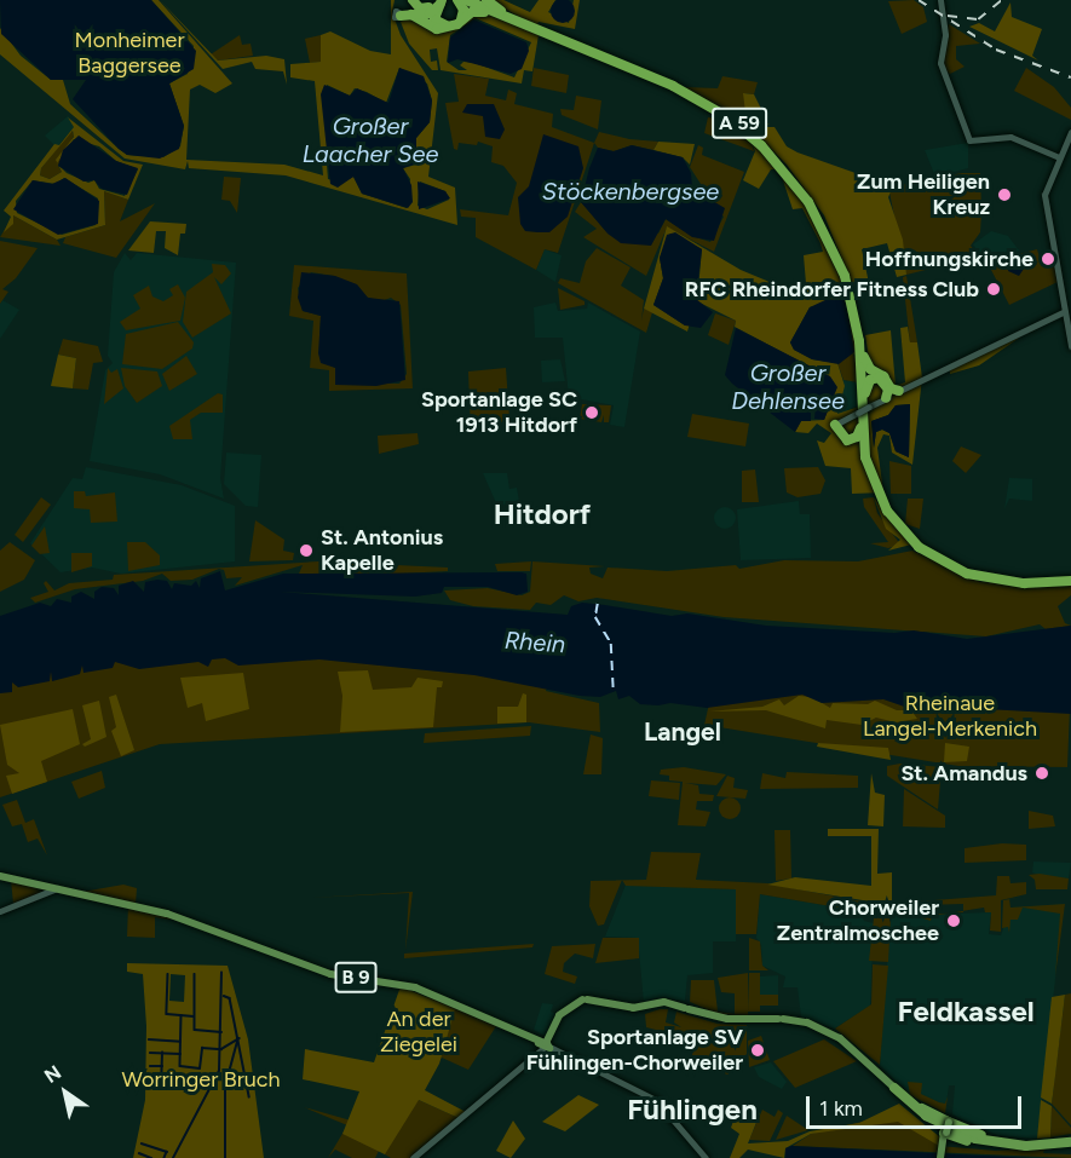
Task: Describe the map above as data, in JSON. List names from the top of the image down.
{
  "streets": {
    "highway": ["A 59"],
    "main road": ["B 9"]
  },
  "districts": [
    "Hitdorf",
    "Langel",
    "Feldkassel",
    "Fühlingen"
  ],
  "water": [
    "Großer Laacher See",
    "Stöckenbergsee",
    "Großer Dehlensee",
    "Rhein"
  ],
  "parks": [
    "Monheimer Baggersee",
    "Rheinaue Langel-Merkenich",
    "An der Ziegelei",
    "Worringer Bruch"
  ],
  "places": [
    "Zum Heiligen Kreuz",
    "Hoffnungskirche",
    "RFC Rheindorfer Fitness Club",
    "Sportanlage SC 1913 Hitdorf",
    "St. Antonius Kapelle",
    "St. Amandus",
    "Chorweiler Zentralmoschee",
    "Sportanlage SV Fühlingen-Chorweiler"
  ],
  "scale_bar": "1 km",
  "north": "top left"
}
